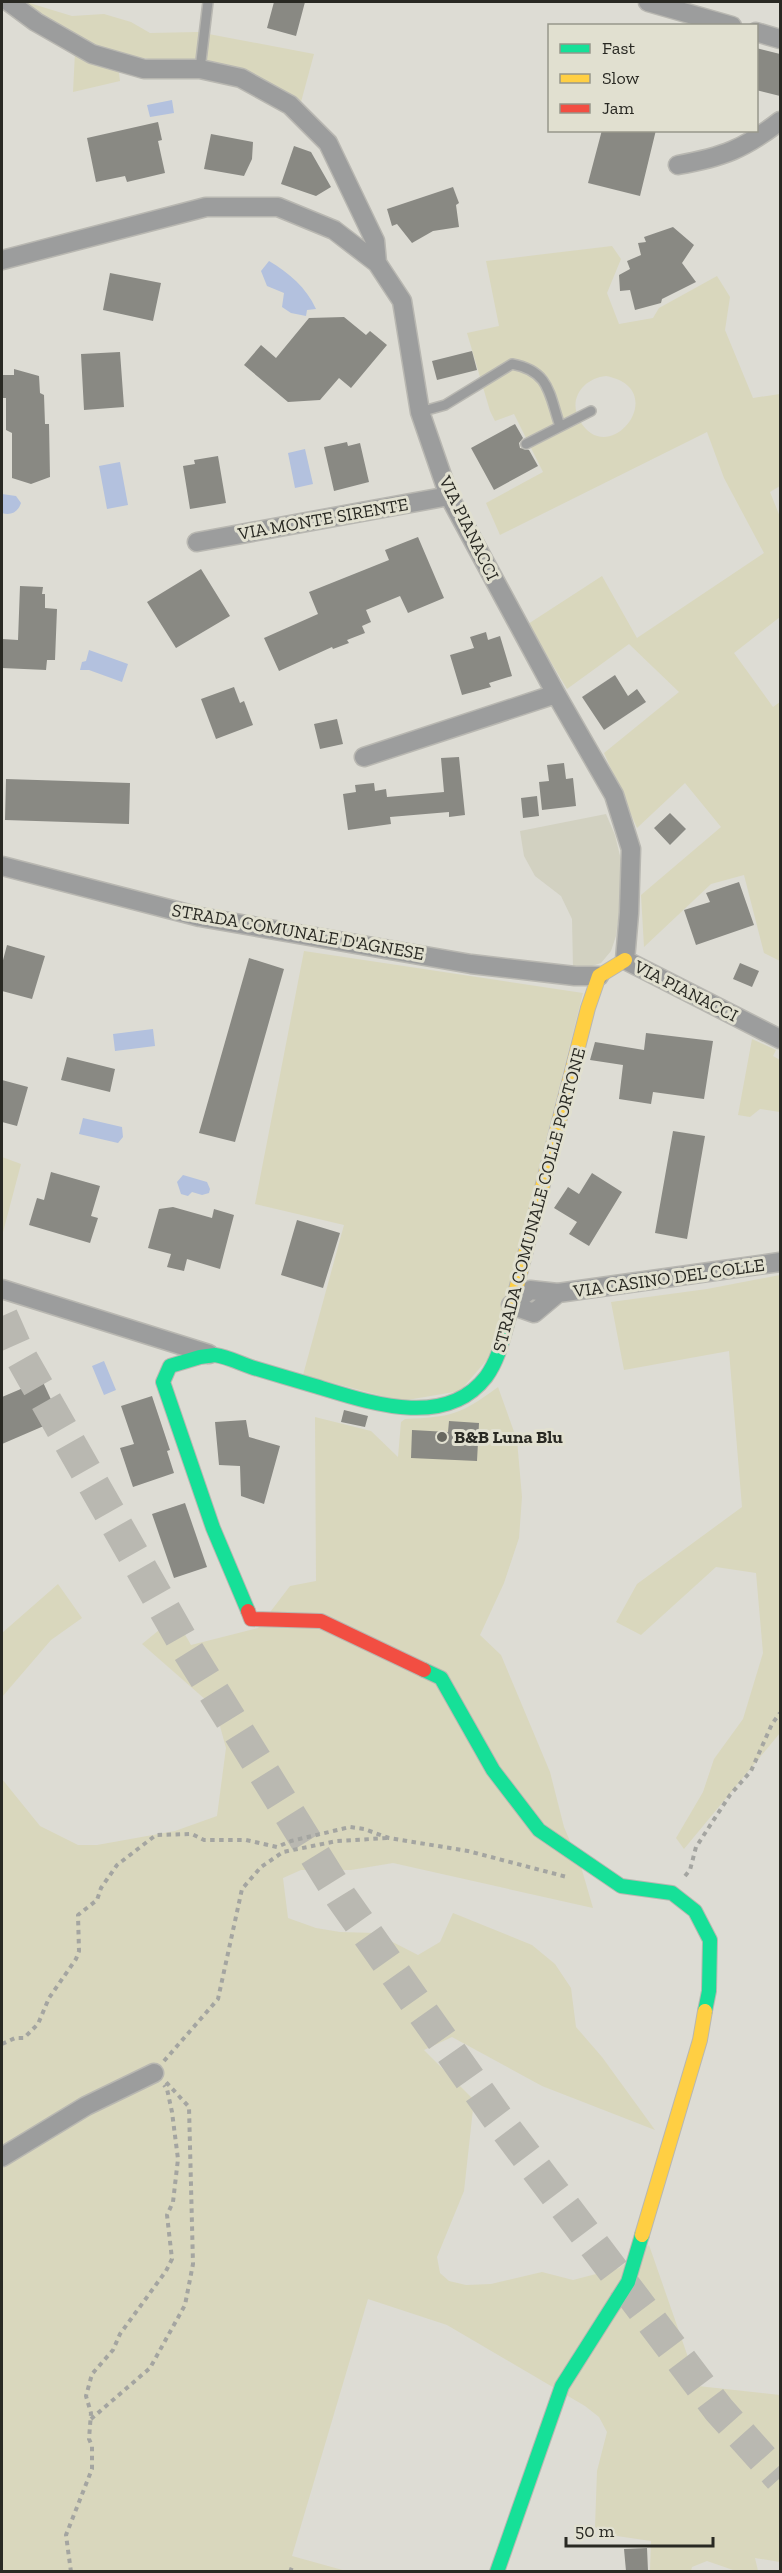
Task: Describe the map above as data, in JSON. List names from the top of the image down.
{
  "streets": {
    "street": [
      "VIA MONTE SIRENTE",
      "VIA PIANACCI",
      "STRADA COMUNALE D'AGNESE",
      "STRADA COMUNALE COLLE PORTONE",
      "VIA CASINO DEL COLLE"
    ]
  },
  "crossings": [
    ["VIA MONTE SIRENTE", "VIA PIANACCI"],
    ["STRADA COMUNALE D'AGNESE", "STRADA COMUNALE COLLE PORTONE"],
    ["STRADA COMUNALE COLLE PORTONE", "VIA CASINO DEL COLLE"]
  ],
  "places": ["B&B Luna Blu"],
  "legend": ["Fast", "Slow", "Jam"],
  "scale_bar": "50 m"
}
